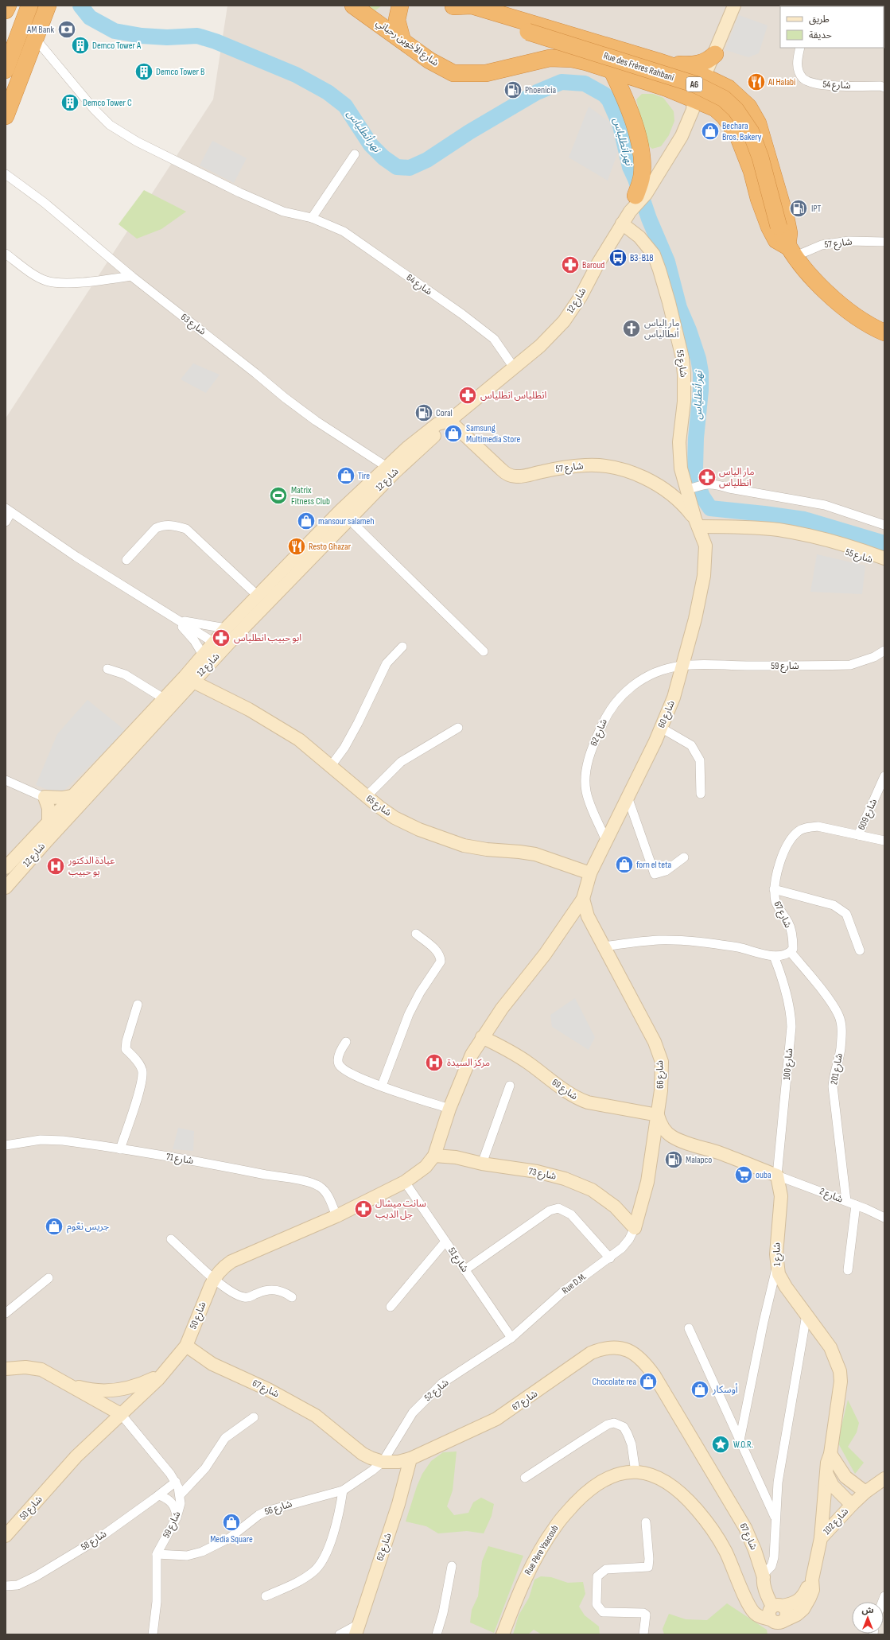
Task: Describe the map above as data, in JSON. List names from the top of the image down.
{
  "streets": {
    "highway": ["شارع الأخوين رحباني", "Rue des Frères Rahbani", "A6"],
    "street": [
      "شارع 54",
      "شارع 57",
      "شارع 64",
      "شارع 12",
      "شارع 63",
      "شارع 55",
      "شارع 59",
      "شارع 60",
      "شارع 62",
      "شارع 65",
      "شارع 609",
      "شارع 67",
      "شارع 100",
      "شارع 201",
      "شارع 66",
      "شارع 69",
      "شارع 71",
      "شارع 73",
      "شارع 2",
      "شارع 1",
      "شارع 51",
      "Rue D.M.",
      "شارع 50",
      "شارع 52",
      "شارع 56",
      "شارع 102",
      "شارع 58",
      "Rue Père Yaacoub"
    ]
  },
  "crossings": [
    ["شارع الأخوين رحباني", "Rue des Frères Rahbani"],
    ["Rue des Frères Rahbani", "A6"],
    ["Rue des Frères Rahbani", "شارع 57"],
    ["Rue des Frères Rahbani", "شارع 12"],
    ["A6", "شارع 57"],
    ["شارع 57", "شارع 12"],
    ["شارع 57", "شارع 55"],
    ["شارع 57", "شارع 60"],
    ["شارع 64", "شارع 12"],
    ["شارع 12", "شارع 63"],
    ["شارع 12", "شارع 55"],
    ["شارع 12", "شارع 65"],
    ["شارع 55", "شارع 60"],
    ["شارع 59", "شارع 60"],
    ["شارع 59", "شارع 62"],
    ["شارع 59", "شارع 50"],
    ["شارع 59", "شارع 56"],
    ["شارع 59", "شارع 58"],
    ["شارع 60", "شارع 62"],
    ["شارع 60", "شارع 65"],
    ["شارع 60", "شارع 66"],
    ["شارع 62", "شارع 67"],
    ["شارع 609", "شارع 67"],
    ["شارع 67", "شارع 201"],
    ["شارع 67", "شارع 50"],
    ["شارع 67", "شارع 52"],
    ["شارع 67", "شارع 56"],
    ["شارع 67", "شارع 102"],
    ["شارع 67", "Rue Père Yaacoub"],
    ["شارع 100", "شارع 2"],
    ["شارع 100", "شارع 1"],
    ["شارع 201", "شارع 2"],
    ["شارع 66", "شارع 69"],
    ["شارع 66", "شارع 73"],
    ["شارع 66", "Rue D.M."],
    ["شارع 71", "شارع 50"],
    ["شارع 73", "Rue D.M."],
    ["شارع 73", "شارع 50"],
    ["شارع 2", "شارع 1"],
    ["شارع 1", "شارع 102"],
    ["شارع 51", "Rue D.M."],
    ["شارع 51", "شارع 50"],
    ["شارع 51", "شارع 52"],
    ["Rue D.M.", "شارع 52"],
    ["شارع 52", "شارع 56"],
    ["شارع 102", "Rue Père Yaacoub"]
  ],
  "water": ["نهر أنطلياس"],
  "places": {
    "bank": ["AM Bank"],
    "building": ["Demco Tower A", "Demco Tower B", "Demco Tower C"],
    "restaurant": ["Al Halabi", "Resto Ghazar"],
    "fuel station": [
      "Phoenicia",
      "IPT",
      "Coral",
      "Malapco"
    ],
    "shop": [
      "Bechara Bros. Bakery",
      "Samsung Multimedia Store",
      "Tire",
      "mansour salameh",
      "forn el teta",
      "جريس نعّوم",
      "Chocolate rea",
      "أوسكار",
      "Media Square"
    ],
    "bus stop": ["B3-B18"],
    "pharmacy": [
      "Baroud",
      "انطلياس انطلياس",
      "مار الياس انطلياس",
      "ابو حبيب انطلياس",
      "سانت ميشال جل الديب"
    ],
    "church": ["مار إلياس أنطالياس"],
    "sports": ["Matrix Fitness Club"],
    "hospital": ["عيادة الدكتور بو حبيب", "مركز السيدة"],
    "supermarket": ["ouba"],
    "place": ["W.O.R."]
  },
  "legend": ["طريق", "حديقة"],
  "north": "top"
}
